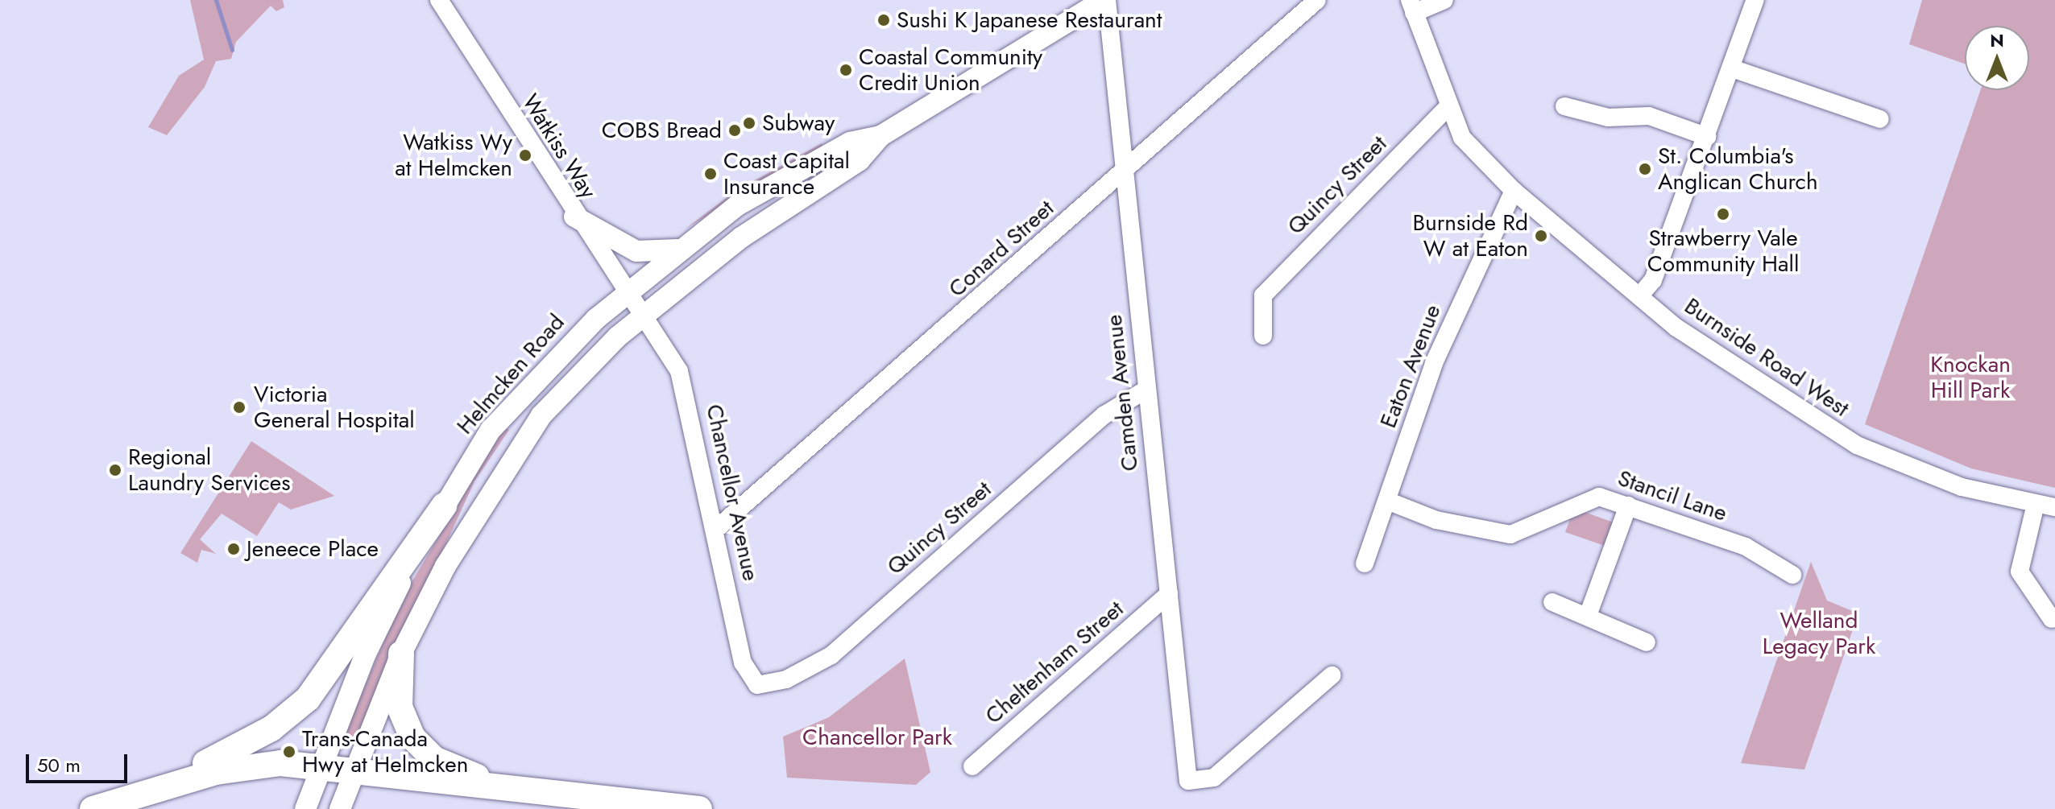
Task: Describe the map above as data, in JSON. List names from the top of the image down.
{
  "streets": {
    "main road": ["Helmcken Road"],
    "street": [
      "Watkiss Way",
      "Quincy Street",
      "Conard Street",
      "Burnside Road West",
      "Eaton Avenue",
      "Camden Avenue",
      "Chancellor Avenue",
      "Stancil Lane",
      "Cheltenham Street"
    ]
  },
  "crossings": [
    ["Watkiss Way", "Helmcken Road"],
    ["Watkiss Way", "Chancellor Avenue"],
    ["Quincy Street", "Burnside Road West"],
    ["Quincy Street", "Camden Avenue"],
    ["Quincy Street", "Chancellor Avenue"],
    ["Conard Street", "Camden Avenue"],
    ["Conard Street", "Chancellor Avenue"],
    ["Burnside Road West", "Eaton Avenue"],
    ["Eaton Avenue", "Stancil Lane"],
    ["Helmcken Road", "Camden Avenue"],
    ["Helmcken Road", "Chancellor Avenue"],
    ["Camden Avenue", "Cheltenham Street"]
  ],
  "parks": ["Knockan Hill Park", "Welland Legacy Park", "Chancellor Park"],
  "places": [
    "Sushi K Japanese Restaurant",
    "Coastal Community Credit Union",
    "Subway",
    "COBS Bread",
    "Watkiss Wy at Helmcken",
    "St. Columbia's Anglican Church",
    "Coast Capital Insurance",
    "Strawberry Vale Community Hall",
    "Burnside Rd W at Eaton",
    "Victoria General Hospital",
    "Regional Laundry Services",
    "Jeneece Place",
    "Trans-Canada Hwy at Helmcken"
  ],
  "scale_bar": "50 m",
  "north": "top"
}
